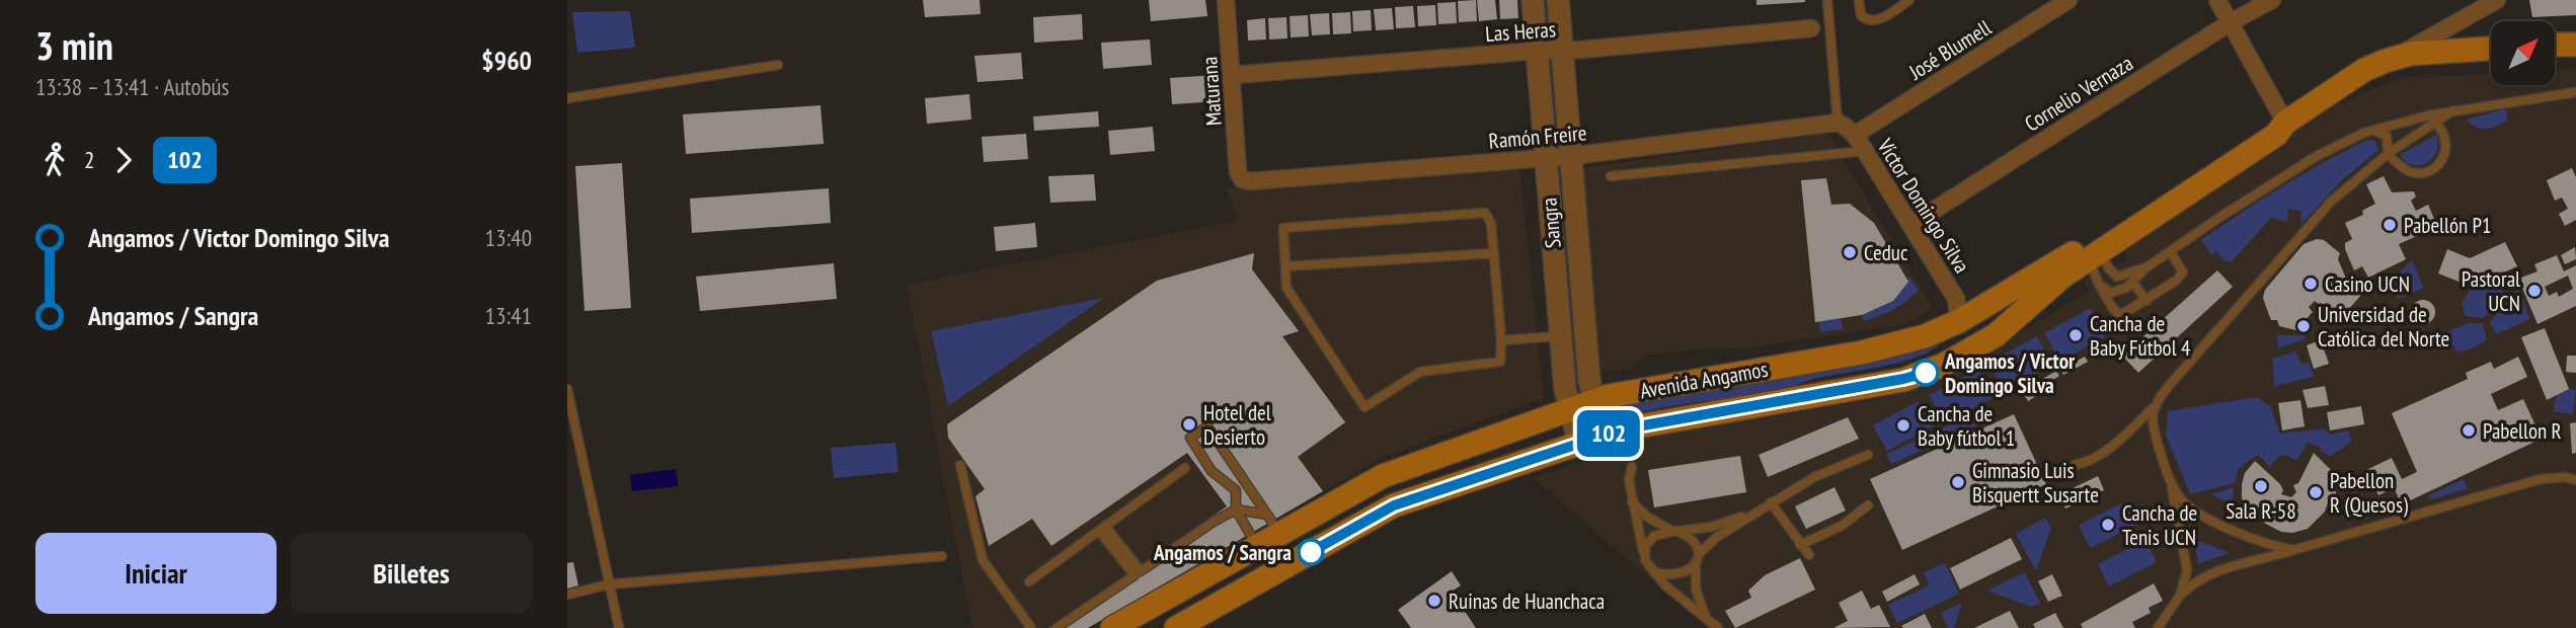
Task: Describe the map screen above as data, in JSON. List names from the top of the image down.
{
  "streets": {
    "main road": ["Avenida Angamos"],
    "street": [
      "Las Heras",
      "José Blumell",
      "Maturana",
      "Cornelio Vernaza",
      "Ramón Freire",
      "Víctor Domingo Silva",
      "Sangra"
    ]
  },
  "crossings": [
    ["Las Heras", "Maturana"],
    ["Las Heras", "Sangra"],
    ["José Blumell", "Víctor Domingo Silva"],
    ["Maturana", "Ramón Freire"],
    ["Cornelio Vernaza", "Víctor Domingo Silva"],
    ["Ramón Freire", "Víctor Domingo Silva"],
    ["Ramón Freire", "Sangra"],
    ["Víctor Domingo Silva", "Avenida Angamos"],
    ["Sangra", "Avenida Angamos"]
  ],
  "places": [
    "Pabellón P1",
    "Ceduc",
    "Casino UCN",
    "Pastoral UCN",
    "Universidad de Católica del Norte",
    "Cancha de Baby Fútbol 4",
    "Angamos / Victor Domingo Silva",
    "Hotel del Desierto",
    "Cancha de Baby fútbol 1",
    "Pabellon R",
    "Gimnasio Luis Bisquertt Susarte",
    "Sala R-58",
    "Pabellon R (Quesos)",
    "Cancha de Tenis UCN",
    "Angamos / Sangra",
    "Ruinas de Huanchaca"
  ],
  "lines": ["bus line 102"],
  "north": "top right",
  "page": {
    "heading": ["3 min", "13:38 – 13:41 · Autobús", "$960"],
    "on_map": "102",
    "legs": ["2", "102"],
    "list": [
      {
        "name": "Angamos / Victor Domingo Silva",
        "value": "13:40"
      },
      {
        "name": "Angamos / Sangra",
        "value": "13:41"
      }
    ],
    "buttons": ["Iniciar", "Billetes"]
  }
}
